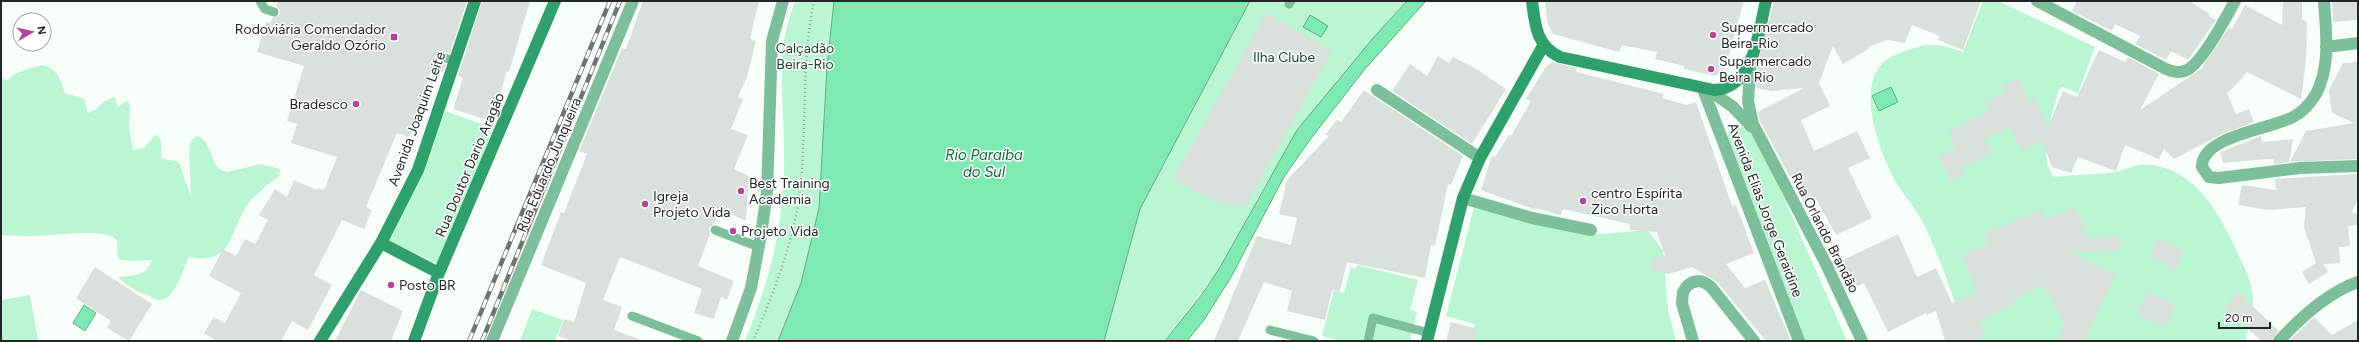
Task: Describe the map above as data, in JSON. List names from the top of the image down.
{
  "streets": {
    "main road": ["Avenida Joaquim Leite", "Rua Doutor Dario Aragão"],
    "street": ["Rua Eduardo Junqueira", "Avenida Elias Jorge Geraidine", "Rua Orlando Brandão"]
  },
  "water": ["Rio Paraíba do Sul"],
  "parks": ["Calçadão Beira-Rio", "Ilha Clube"],
  "places": {
    "other": [
      "Supermercado Beira-Rio",
      "Supermercado Beira Rio",
      "Bradesco",
      "Best Training Academia",
      "centro Espírita Zico Horta",
      "Igreja Projeto Vida",
      "Projeto Vida",
      "Posto BR"
    ],
    "transit": ["Rodoviária Comendador Geraldo Ozório"]
  },
  "scale_bar": "20 m",
  "north": "right"
}
